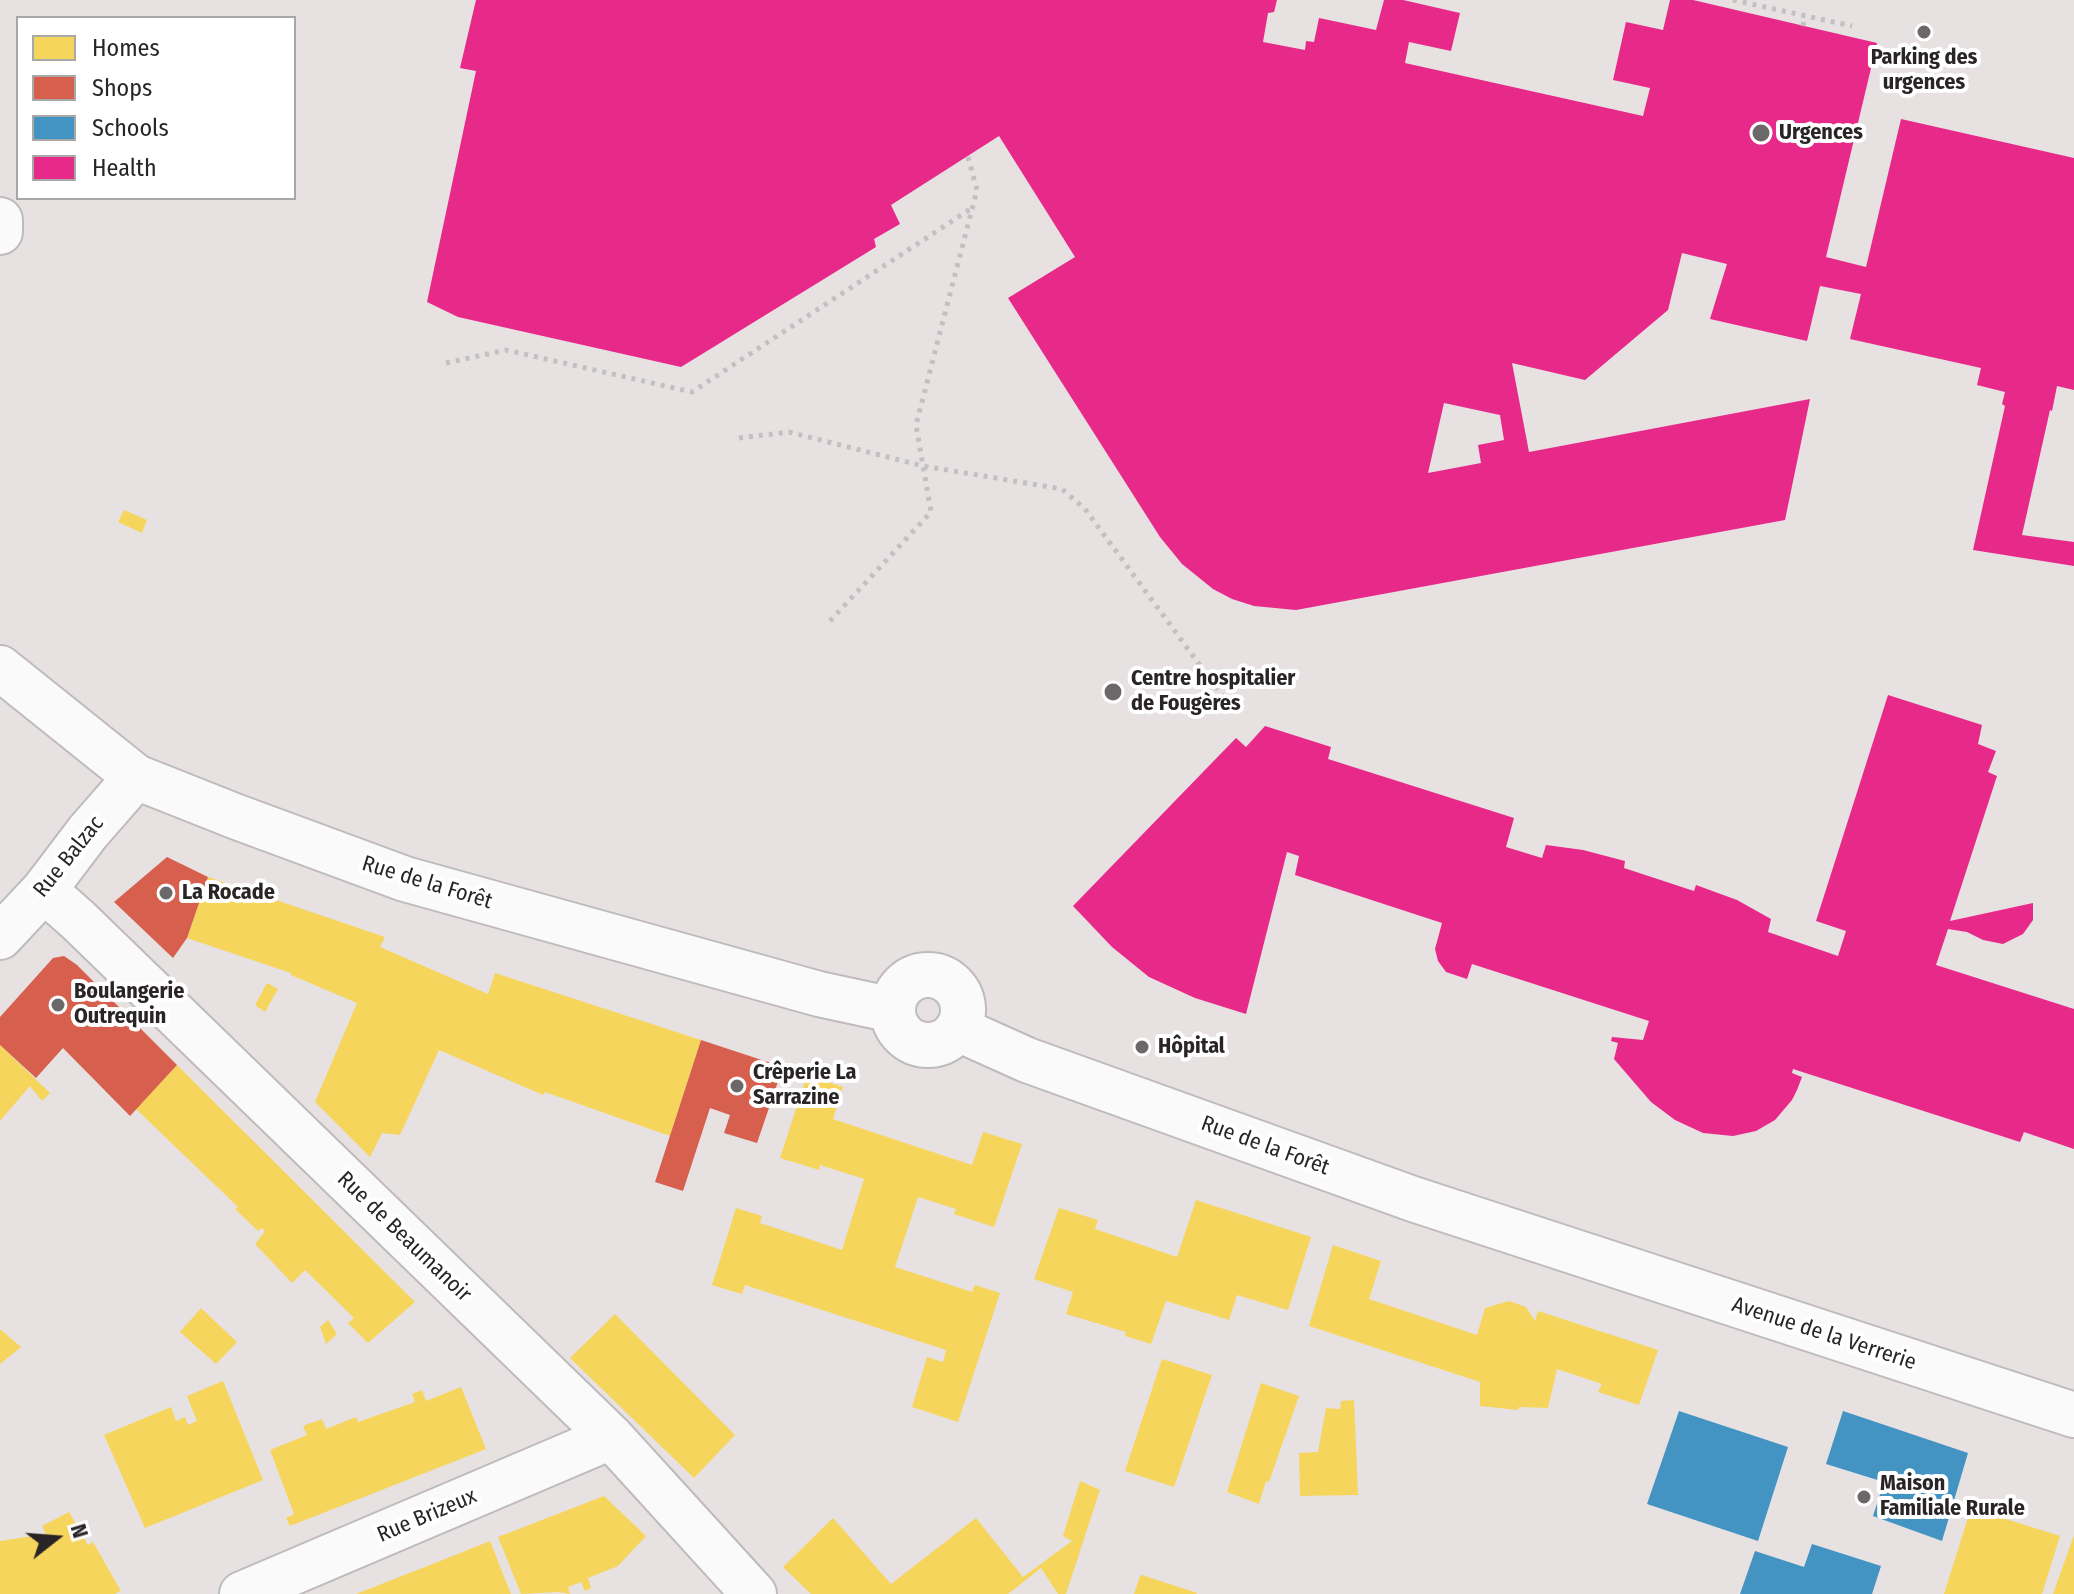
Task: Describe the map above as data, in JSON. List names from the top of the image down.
{
  "streets": {
    "main road": [
      "Rue Balzac",
      "Rue de la Forêt",
      "Rue de Beaumanoir",
      "Avenue de la Verrerie",
      "Rue Brizeux"
    ]
  },
  "crossings": [
    ["Rue Balzac", "Rue de la Forêt"],
    ["Rue Balzac", "Rue de Beaumanoir"],
    ["Rue de la Forêt", "Avenue de la Verrerie"],
    ["Rue de Beaumanoir", "Rue Brizeux"]
  ],
  "places": [
    "Parking des urgences",
    "Urgences",
    "Centre hospitalier de Fougères",
    "La Rocade",
    "Boulangerie Outrequin",
    "Hôpital",
    "Crêperie La Sarrazine",
    "Maison Familiale Rurale"
  ],
  "legend": [
    "Homes",
    "Shops",
    "Schools",
    "Health"
  ],
  "north": "right"
}
